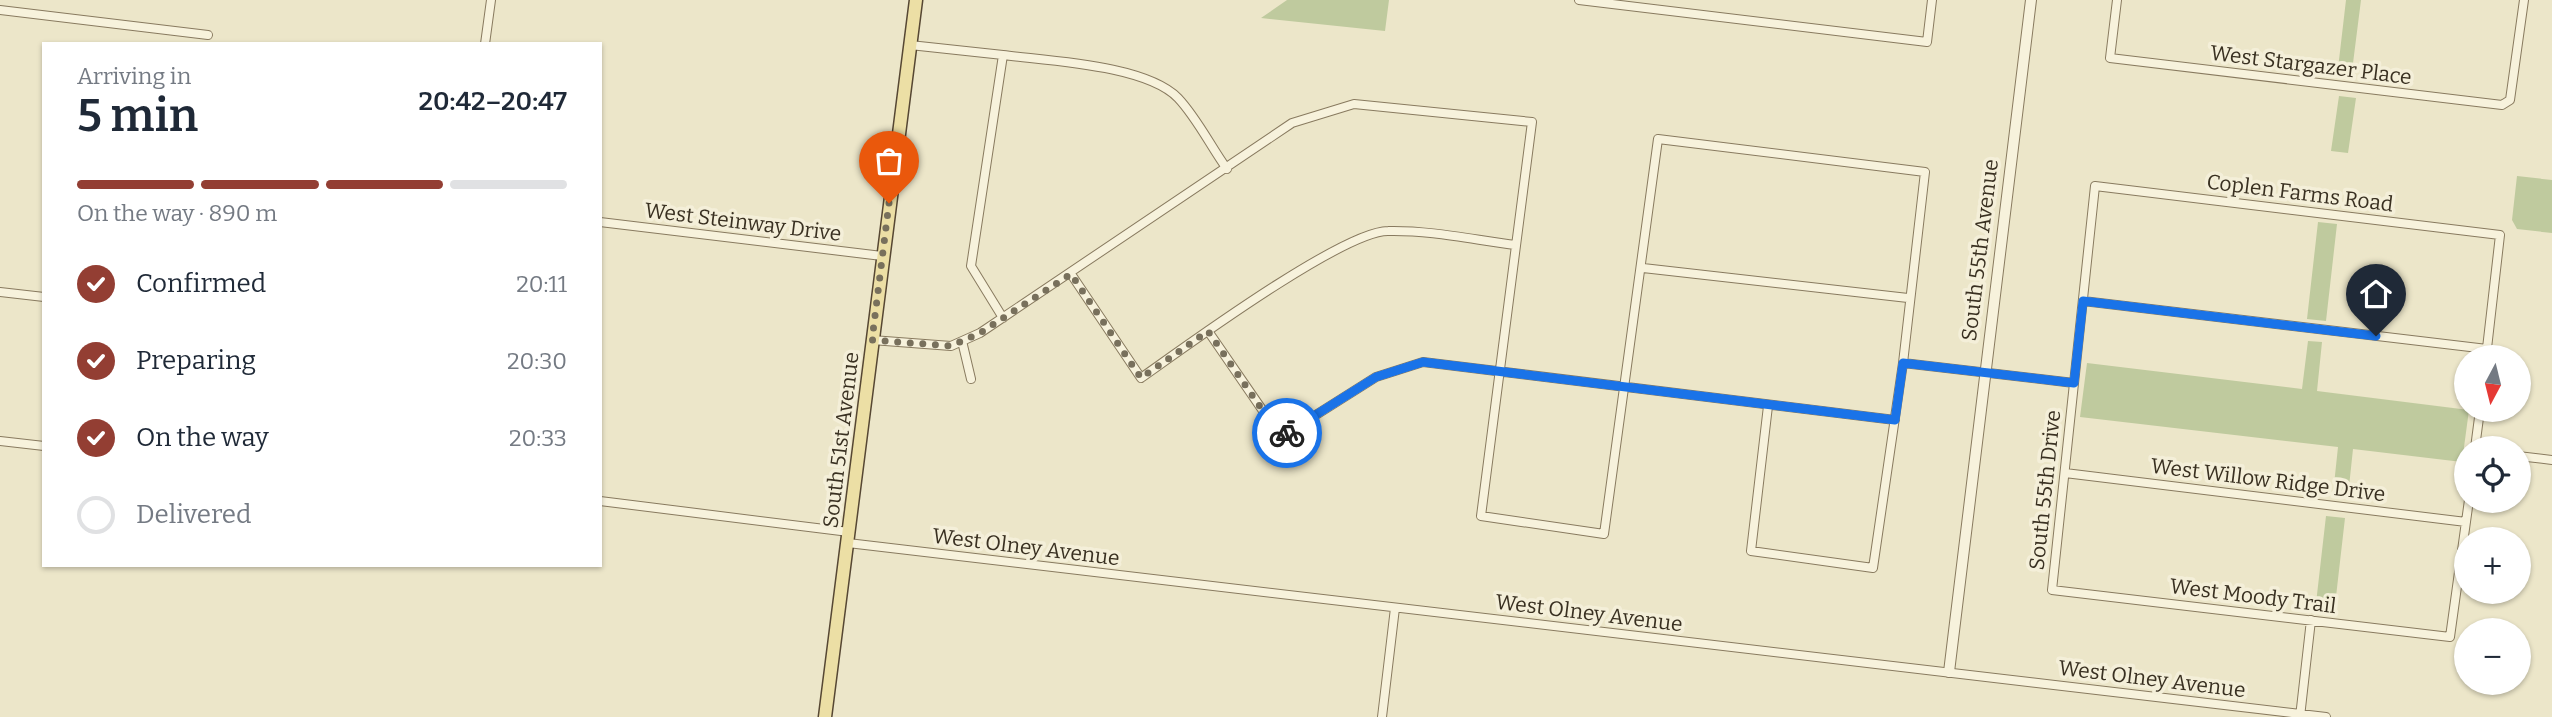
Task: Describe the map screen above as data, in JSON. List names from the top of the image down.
{
  "streets": {
    "main road": ["South 51st Avenue"],
    "street": [
      "West Stargazer Place",
      "Coplen Farms Road",
      "West Steinway Drive",
      "South 55th Avenue",
      "West Willow Ridge Drive",
      "South 55th Drive",
      "West Olney Avenue",
      "West Moody Trail"
    ]
  },
  "crossings": [
    ["Coplen Farms Road", "South 55th Drive"],
    ["West Steinway Drive", "South 51st Avenue"],
    ["South 55th Avenue", "West Olney Avenue"],
    ["South 51st Avenue", "West Olney Avenue"],
    ["West Willow Ridge Drive", "South 55th Drive"],
    ["West Willow Ridge Drive", "West Moody Trail"],
    ["South 55th Drive", "West Moody Trail"]
  ],
  "north": "bottom",
  "page": {
    "heading": ["5 min", "Arriving in", "20:42–20:47"],
    "bar": "On the way · 890 m",
    "list": [
      ["Confirmed", "20:11"],
      ["Preparing", "20:30"],
      ["On the way", "20:33"],
      "Delivered"
    ],
    "map_buttons": ["+", "−"]
  }
}
